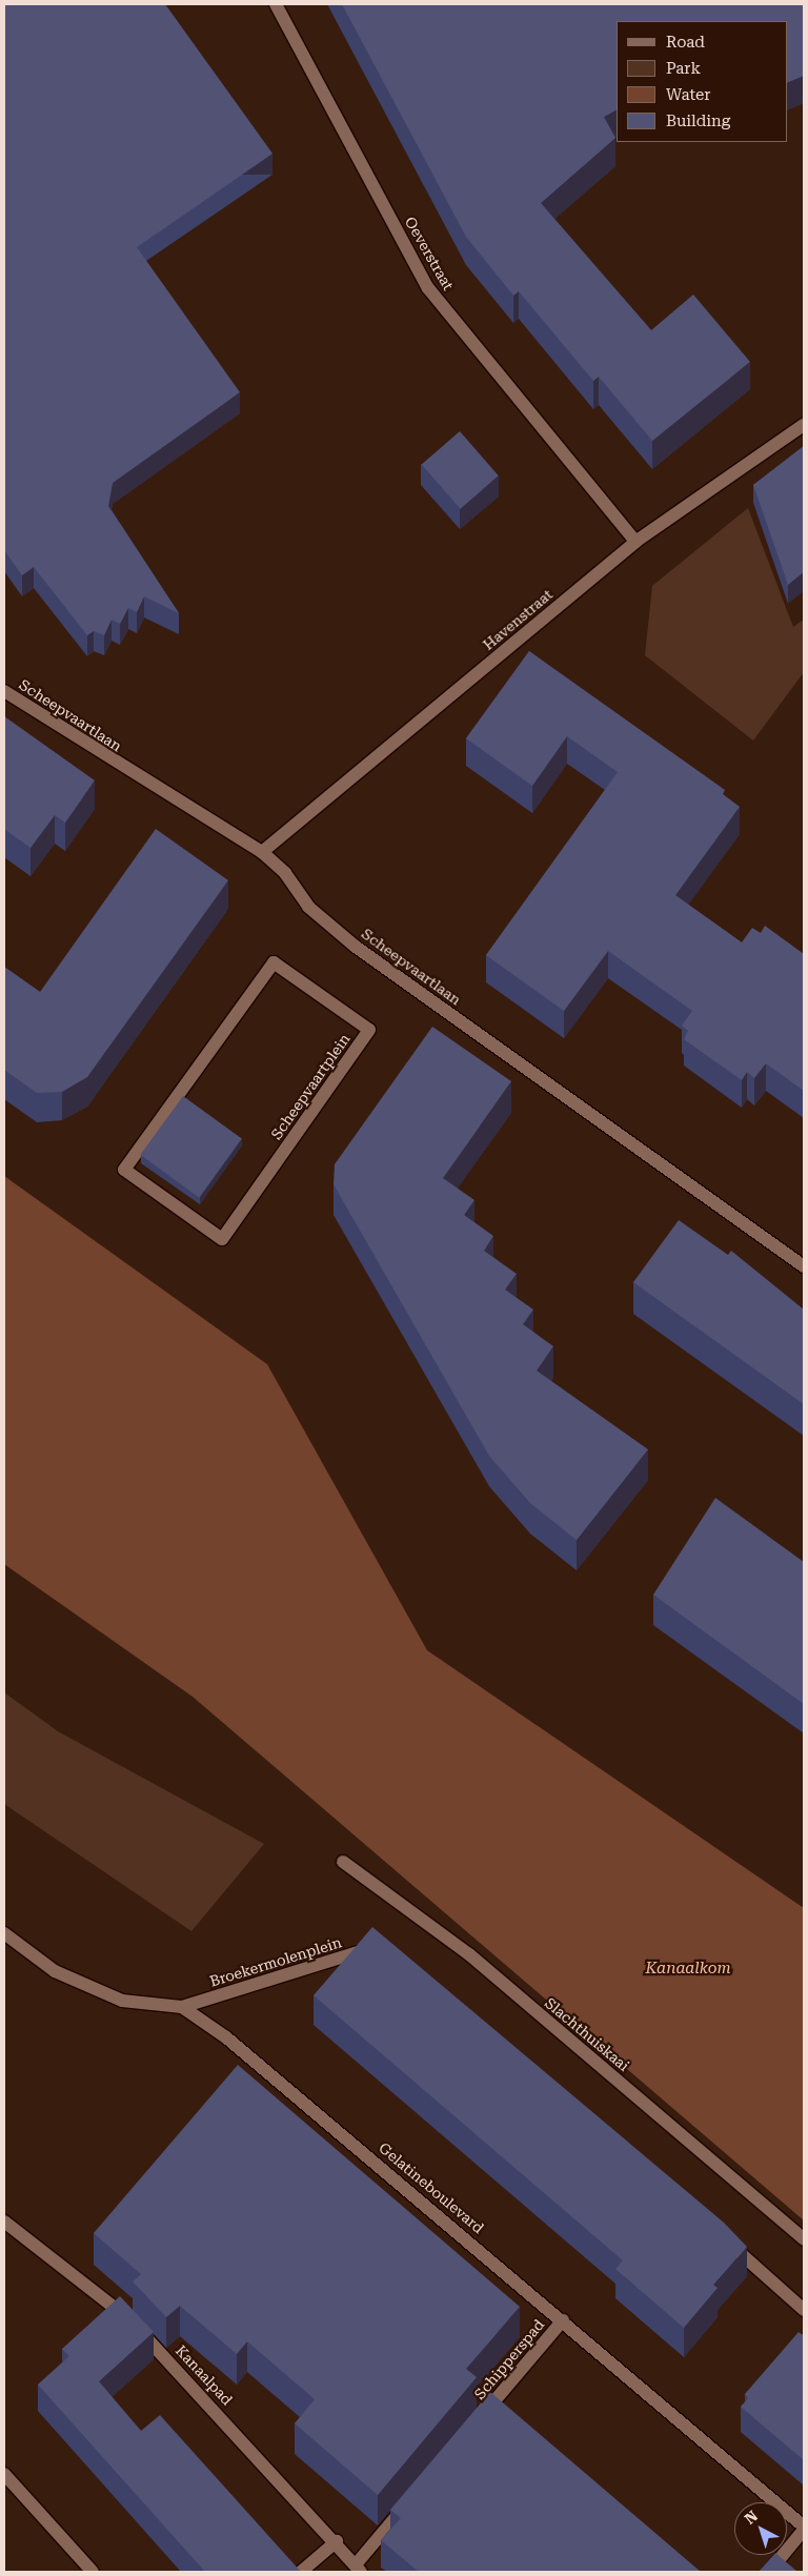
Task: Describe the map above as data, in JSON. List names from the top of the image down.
{
  "streets": {
    "street": [
      "Oeverstraat",
      "Havenstraat",
      "Scheepvaartlaan",
      "Scheepvaartplein",
      "Broekermolenplein",
      "Slachthuiskaai",
      "Gelatineboulevard",
      "Schipperspad",
      "Kanaalpad"
    ]
  },
  "crossings": [
    ["Oeverstraat", "Havenstraat"],
    ["Havenstraat", "Scheepvaartlaan"],
    ["Broekermolenplein", "Gelatineboulevard"],
    ["Gelatineboulevard", "Schipperspad"]
  ],
  "water": ["Kanaalkom"],
  "legend": [
    "Road",
    "Park",
    "Water",
    "Building"
  ],
  "north": "top left"
}
